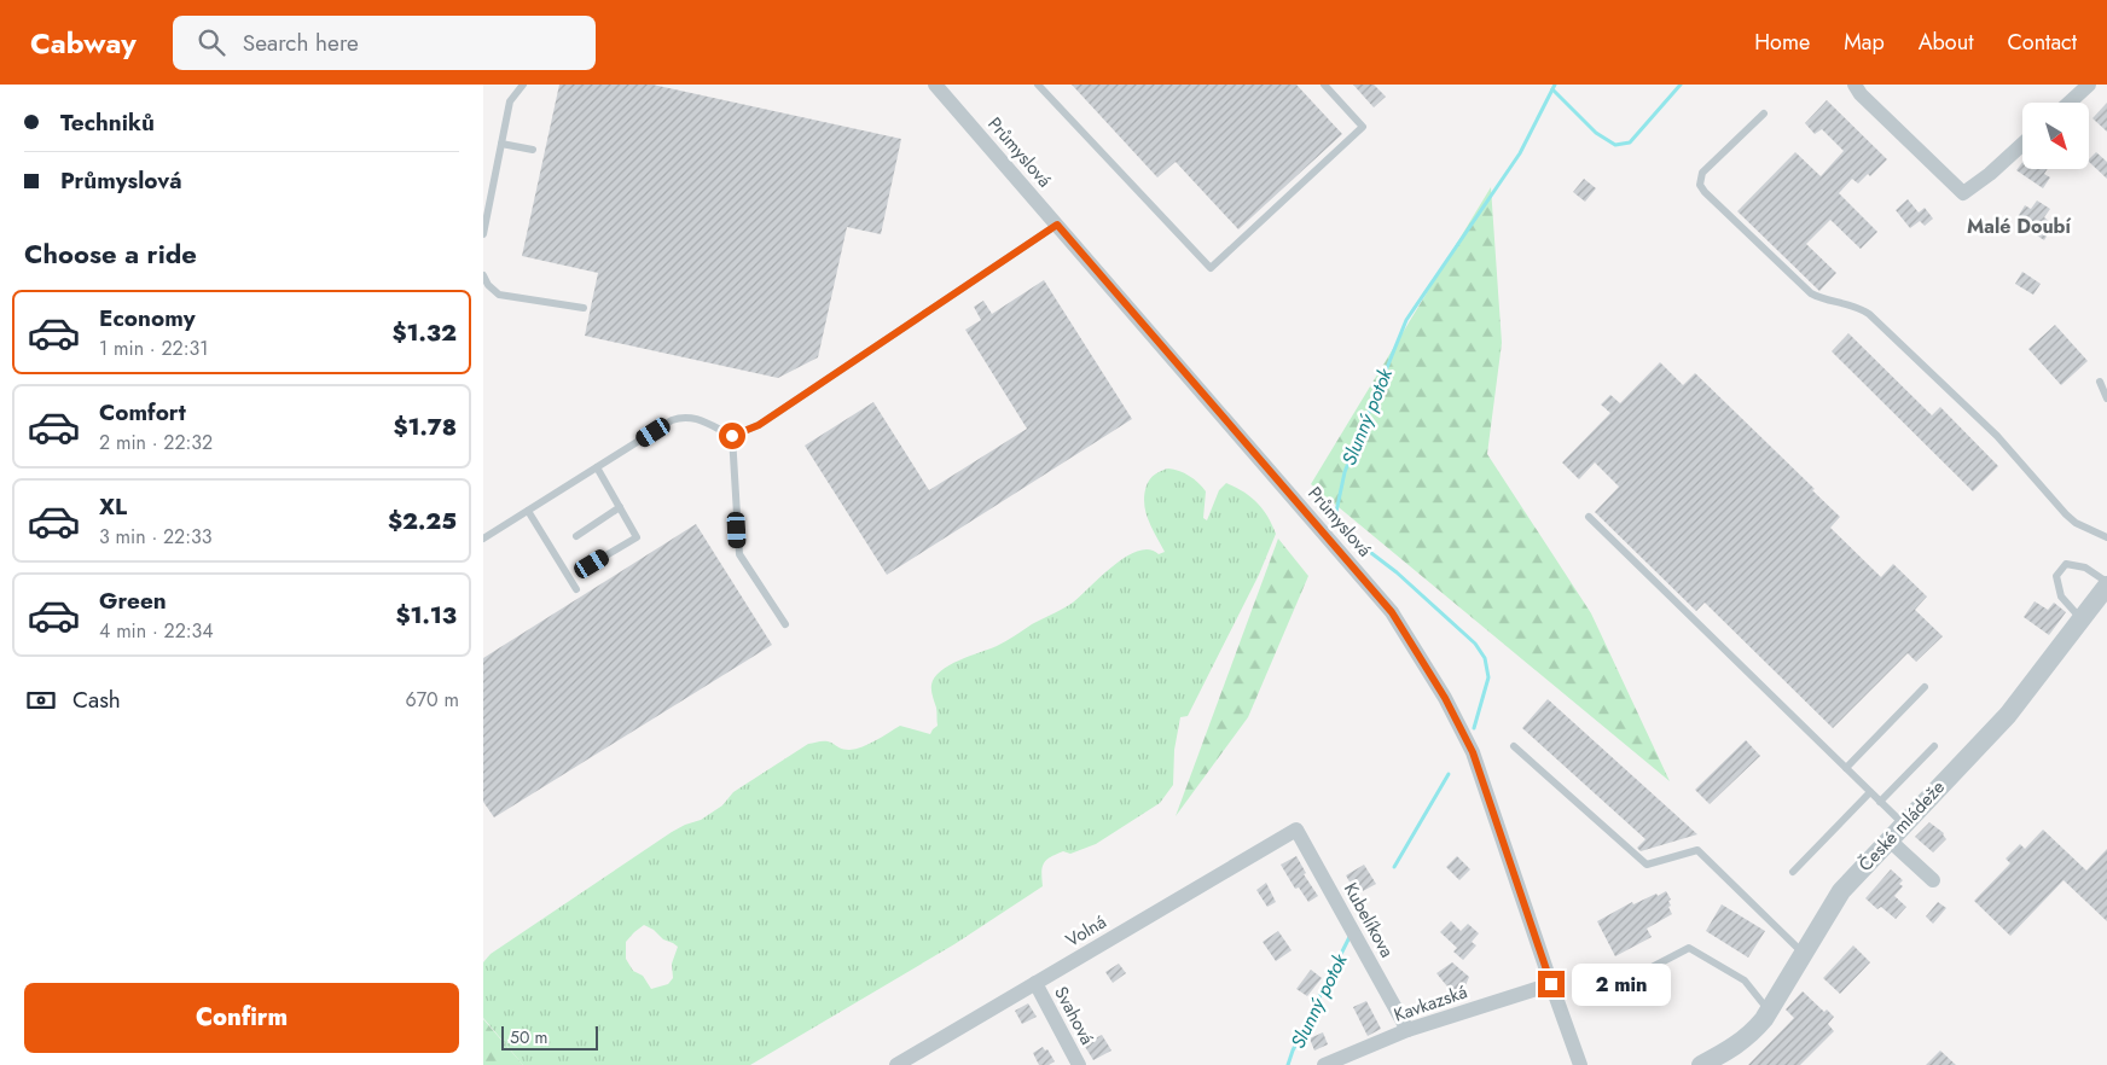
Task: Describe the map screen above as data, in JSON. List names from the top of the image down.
{
  "streets": {
    "street": [
      "Průmyslová",
      "České mládeže",
      "Kubelíkova",
      "Volná",
      "Kavkazská",
      "Svahová"
    ]
  },
  "crossings": [
    ["Průmyslová", "Kavkazská"],
    ["Kubelíkova", "Volná"],
    ["Kubelíkova", "Kavkazská"],
    ["Volná", "Svahová"]
  ],
  "districts": ["Malé Doubí"],
  "water": ["Slunný potok"],
  "scale_bar": "50 m",
  "north": "bottom right",
  "page": {
    "header": "Cabway",
    "search": "Search here",
    "nav": [
      "Home",
      "Map",
      "About",
      "Contact"
    ],
    "banner": ["Techniků", "Průmyslová"],
    "heading": "Choose a ride",
    "list": [
      {
        "name": "Economy",
        "note": "1 min · 22:31",
        "value": "$1.32"
      },
      {
        "name": "Comfort",
        "note": "2 min · 22:32",
        "value": "$1.78"
      },
      {
        "name": "XL",
        "note": "3 min · 22:33",
        "value": "$2.25"
      },
      {
        "name": "Green",
        "note": "4 min · 22:34",
        "value": "$1.13"
      }
    ],
    "pay": ["Cash", "670 m"],
    "bubble": "2 min",
    "buttons": "Confirm",
    "scale": "50 m"
  }
}
